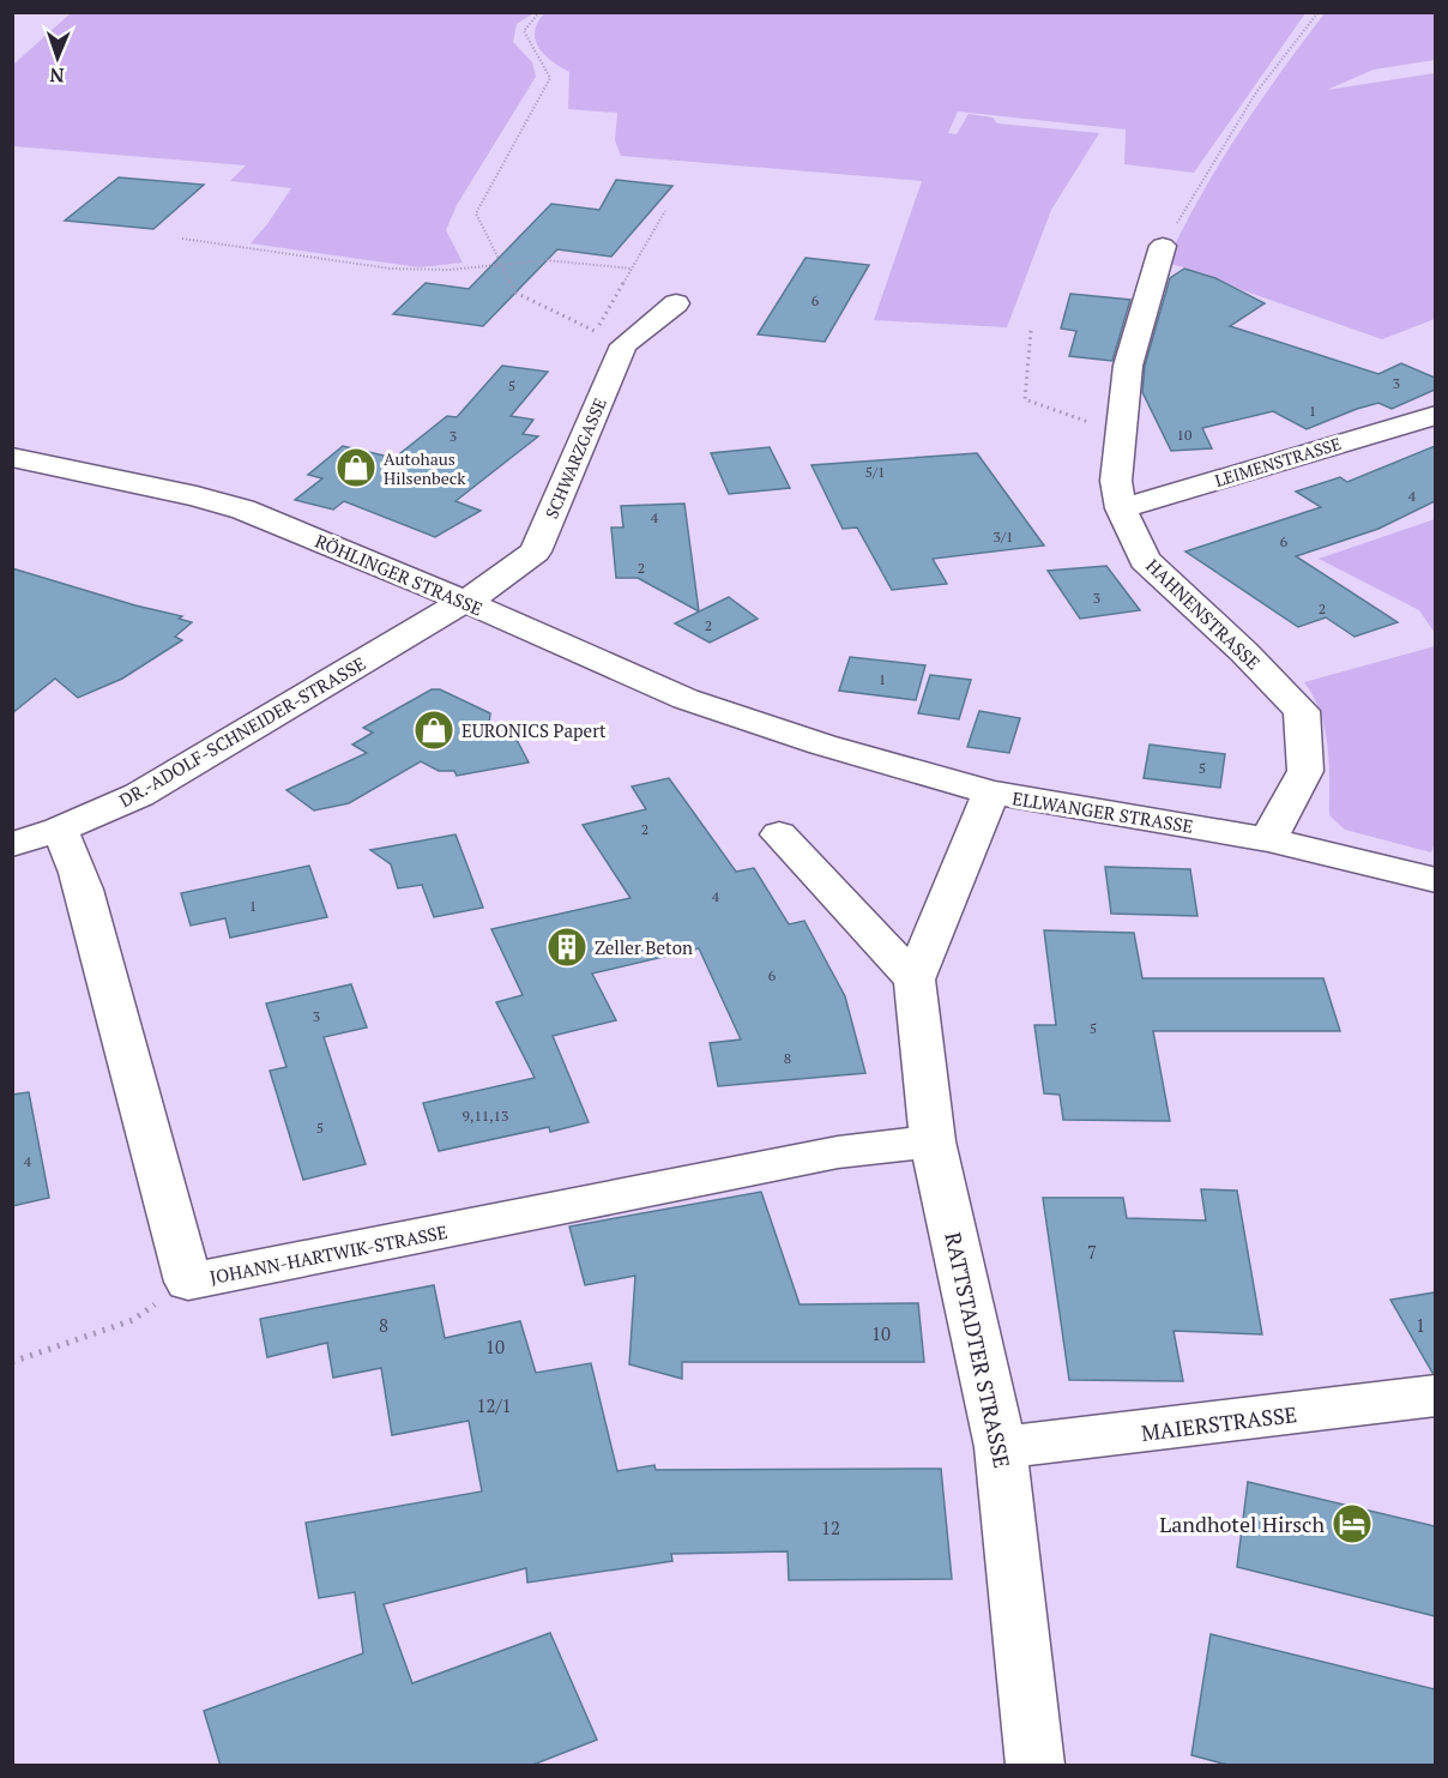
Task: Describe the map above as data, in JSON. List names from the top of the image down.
{
  "streets": {
    "street": [
      "SCHWARZGASSE",
      "LEIMENSTRASSE",
      "RÖHLINGER STRASSE",
      "HAHNENSTRASSE",
      "DR.-ADOLF-SCHNEIDER-STRASSE",
      "ELLWANGER STRASSE",
      "JOHANN-HARTWIK-STRASSE",
      "RATTSTADTER STRASSE",
      "MAIERSTRASSE"
    ]
  },
  "crossings": [
    ["SCHWARZGASSE", "RÖHLINGER STRASSE"],
    ["SCHWARZGASSE", "DR.-ADOLF-SCHNEIDER-STRASSE"],
    ["LEIMENSTRASSE", "HAHNENSTRASSE"],
    ["RÖHLINGER STRASSE", "DR.-ADOLF-SCHNEIDER-STRASSE"],
    ["RÖHLINGER STRASSE", "ELLWANGER STRASSE"],
    ["HAHNENSTRASSE", "ELLWANGER STRASSE"],
    ["DR.-ADOLF-SCHNEIDER-STRASSE", "JOHANN-HARTWIK-STRASSE"],
    ["ELLWANGER STRASSE", "RATTSTADTER STRASSE"],
    ["JOHANN-HARTWIK-STRASSE", "RATTSTADTER STRASSE"],
    ["RATTSTADTER STRASSE", "MAIERSTRASSE"]
  ],
  "places": {
    "shop": ["Autohaus Hilsenbeck", "EURONICS Papert"],
    "building": ["Zeller Beton"],
    "hotel": ["Landhotel Hirsch"]
  },
  "house_numbers": [
    "6",
    "3",
    "5",
    "1",
    "10",
    "3",
    "5/1",
    "4",
    "4",
    "3/1",
    "6",
    "2",
    "3",
    "2",
    "2",
    "1",
    "5",
    "2",
    "4",
    "1",
    "6",
    "3",
    "5",
    "8",
    "9,11,13",
    "5",
    "4",
    "7",
    "8",
    "1",
    "10",
    "10",
    "12/1",
    "12"
  ],
  "north": "bottom"
}
